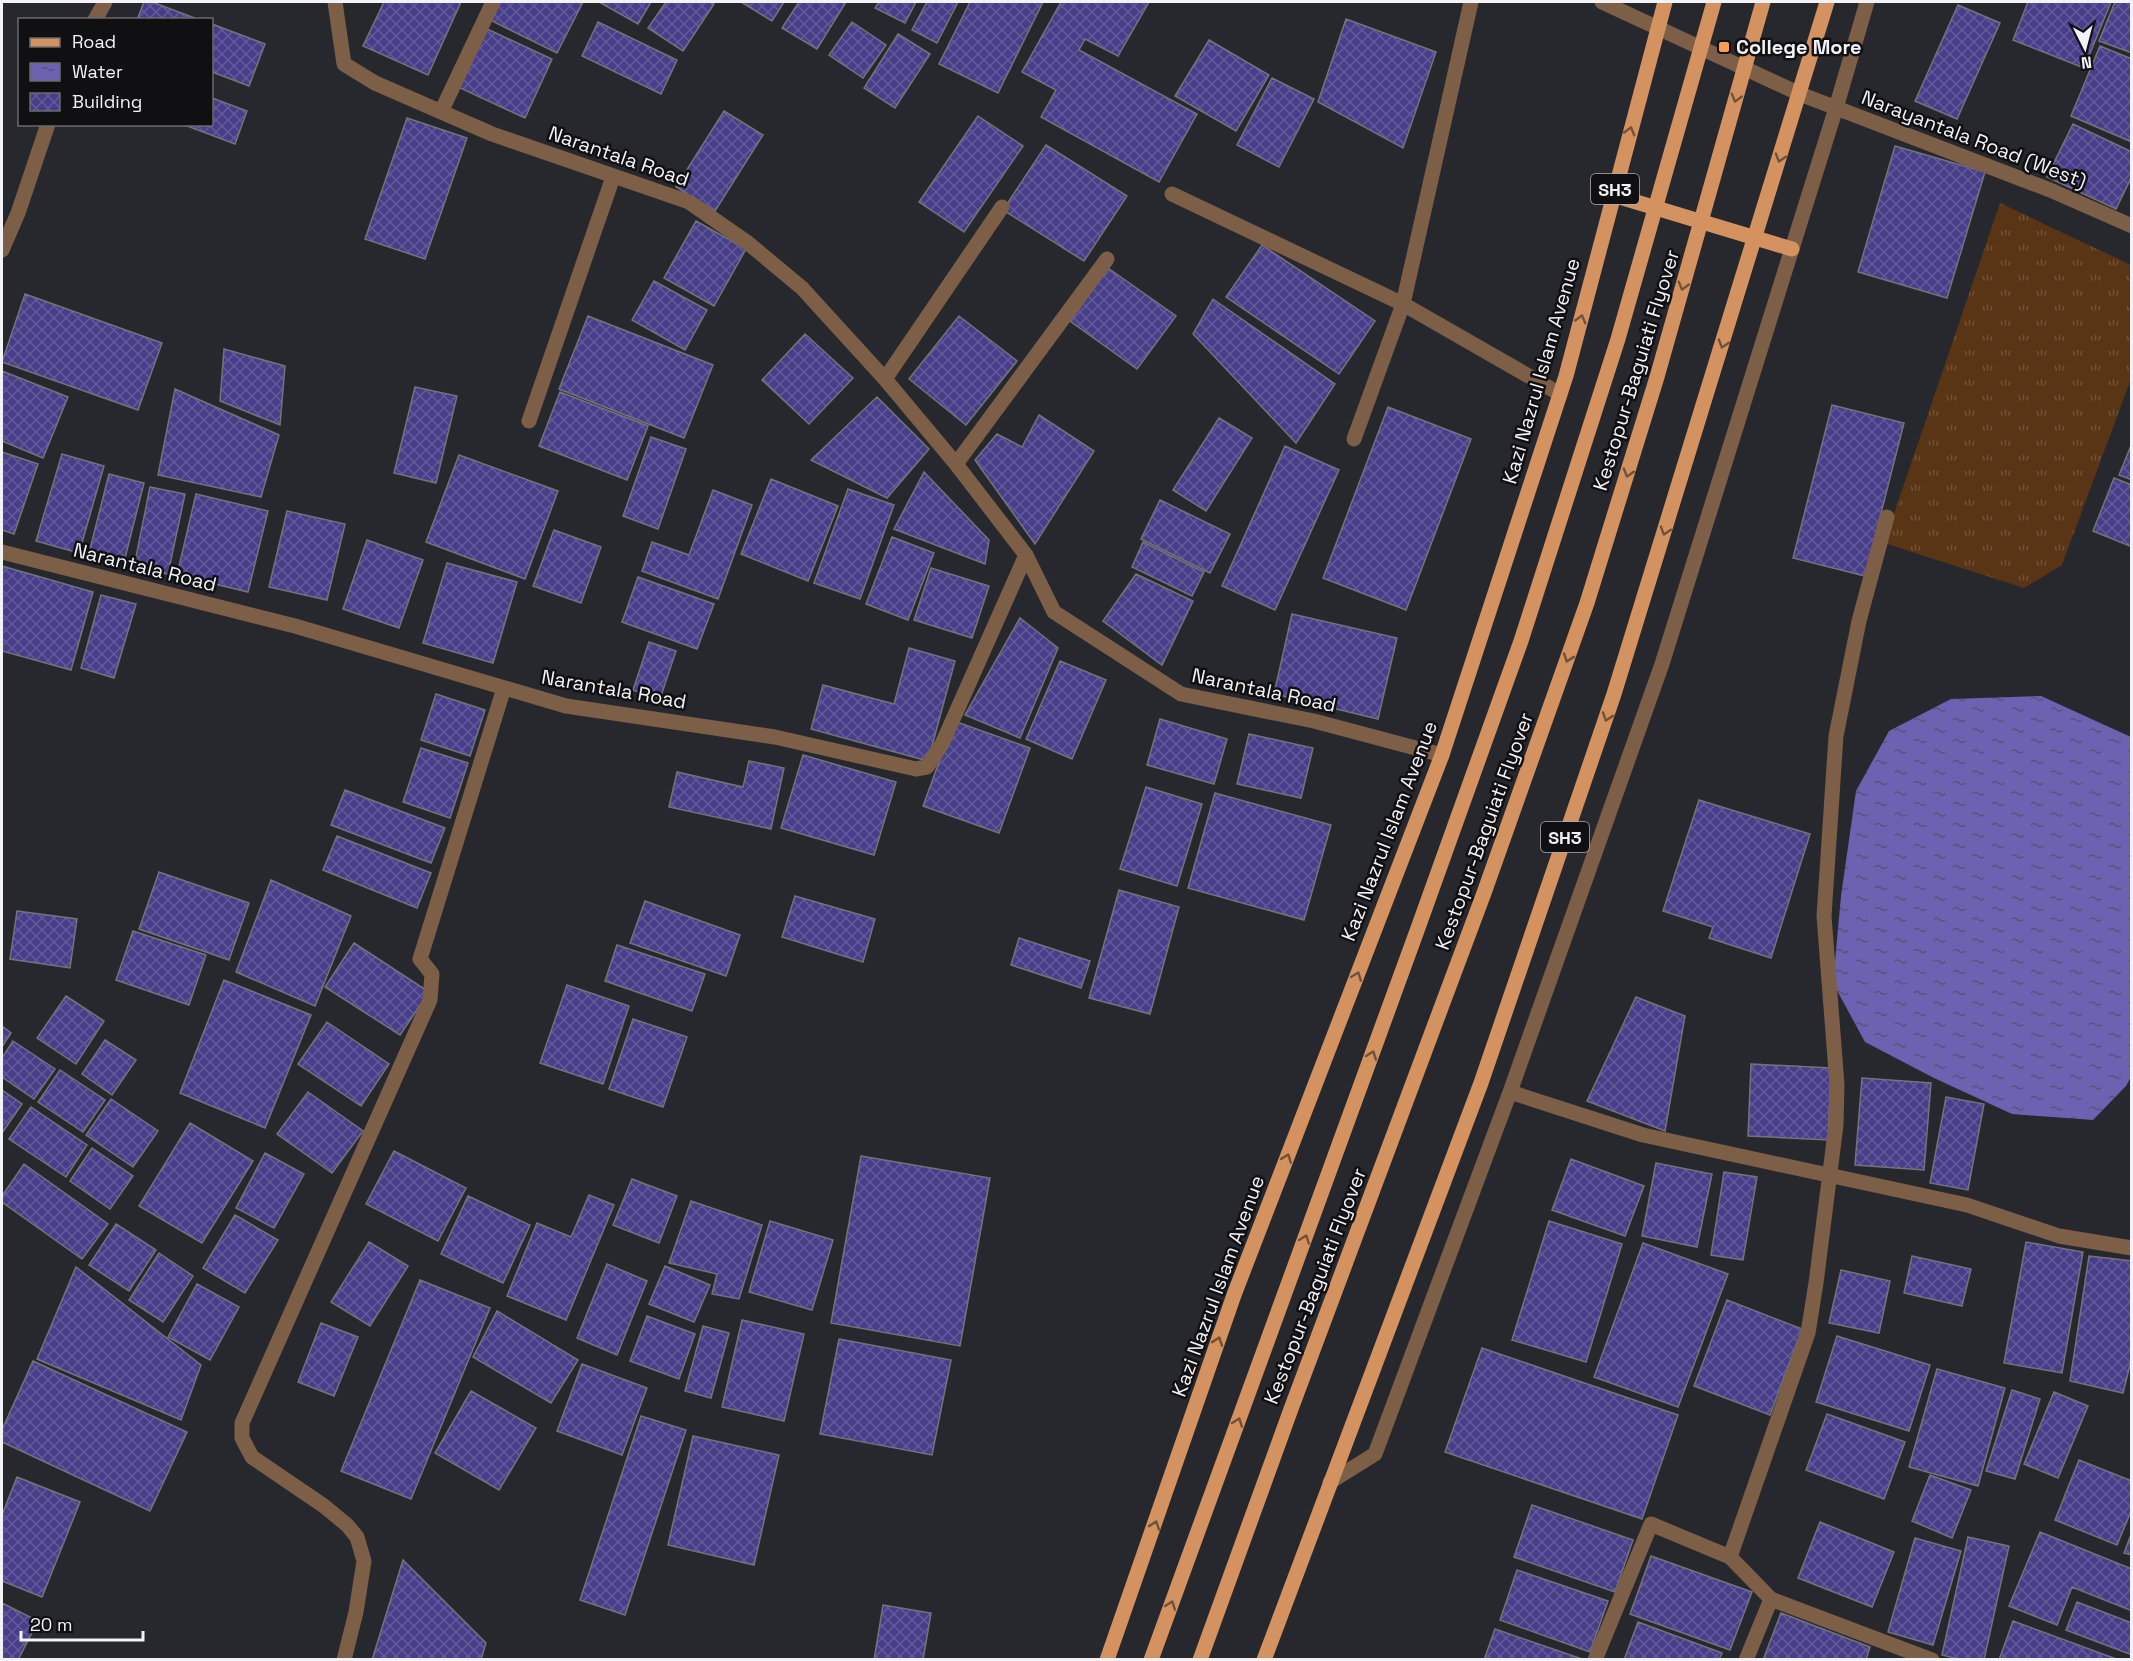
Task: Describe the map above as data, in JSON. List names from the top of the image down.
{
  "streets": {
    "main road": ["SH3", "Kestopur-Baguiati Flyover", "Kazi Nazrul Islam Avenue"],
    "street": ["Narayantala Road (West)", "Narantala Road"]
  },
  "crossings": [
    ["Narayantala Road (West)", "SH3"],
    ["Narayantala Road (West)", "Kazi Nazrul Islam Avenue"],
    ["Narantala Road", "Kazi Nazrul Islam Avenue"]
  ],
  "one_way": ["Kazi Nazrul Islam Avenue"],
  "places": {
    "transit": ["College More"]
  },
  "legend": ["Road", "Water", "Building"],
  "scale_bar": "20 m",
  "north": "bottom"
}
